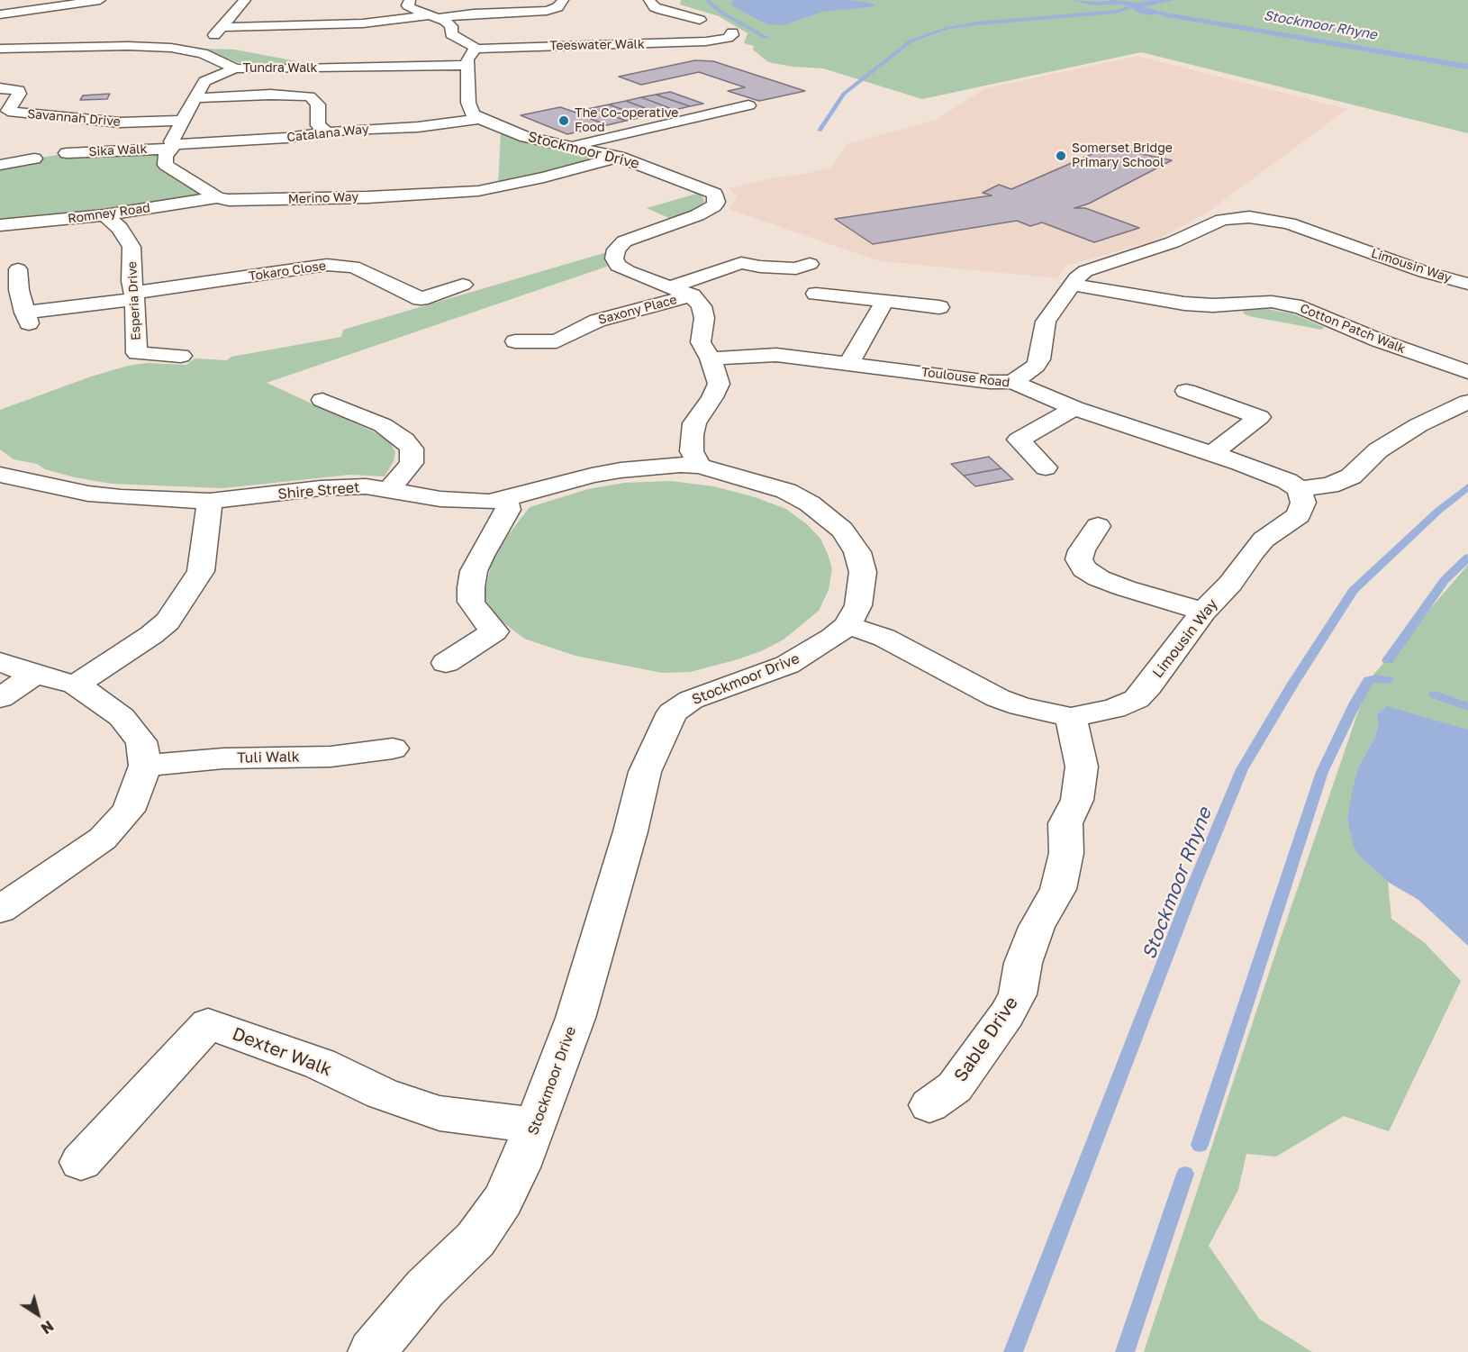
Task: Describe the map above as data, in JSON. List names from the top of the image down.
{
  "streets": {
    "street": [
      "Teeswater Walk",
      "Tundra Walk",
      "Savannah Drive",
      "Catalana Way",
      "Sika Walk",
      "Stockmoor Drive",
      "Merino Way",
      "Romney Road",
      "Limousin Way",
      "Tokaro Close",
      "Esperia Drive",
      "Saxony Place",
      "Cotton Patch Walk",
      "Toulouse Road",
      "Shire Street",
      "Tuli Walk",
      "Sable Drive",
      "Dexter Walk"
    ]
  },
  "crossings": [
    ["Teeswater Walk", "Tundra Walk"],
    ["Catalana Way", "Sika Walk"],
    ["Catalana Way", "Stockmoor Drive"],
    ["Catalana Way", "Merino Way"],
    ["Sika Walk", "Merino Way"],
    ["Stockmoor Drive", "Merino Way"],
    ["Stockmoor Drive", "Limousin Way"],
    ["Stockmoor Drive", "Saxony Place"],
    ["Stockmoor Drive", "Shire Street"],
    ["Stockmoor Drive", "Dexter Walk"],
    ["Merino Way", "Romney Road"],
    ["Romney Road", "Esperia Drive"],
    ["Limousin Way", "Cotton Patch Walk"],
    ["Limousin Way", "Toulouse Road"],
    ["Limousin Way", "Sable Drive"],
    ["Tokaro Close", "Esperia Drive"]
  ],
  "water": ["Stockmoor Rhyne"],
  "places": ["The Co-operative Food", "Somerset Bridge Primary School"],
  "north": "bottom right"
}
